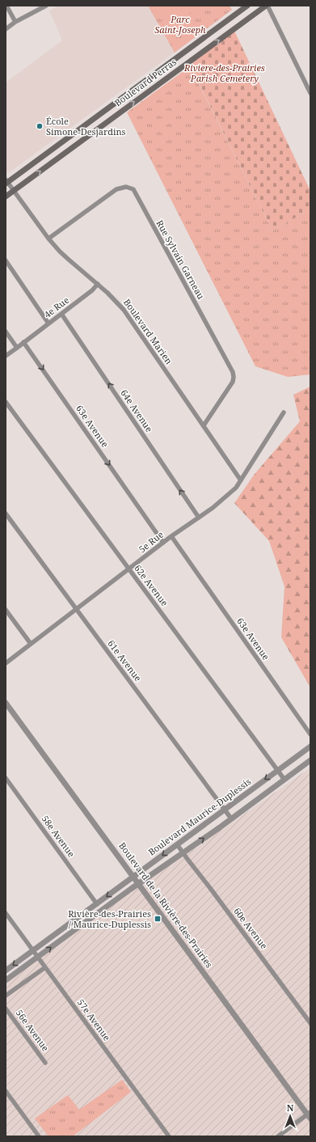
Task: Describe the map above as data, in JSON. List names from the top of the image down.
{
  "streets": {
    "main road": ["Boulevard Perras"],
    "street": [
      "Rue Sylvain Garneau",
      "4e Rue",
      "Boulevard Marien",
      "64e Avenue",
      "63e Avenue",
      "5e Rue",
      "62e Avenue",
      "61e Avenue",
      "Boulevard Maurice-Duplessis",
      "58e Avenue",
      "Boulevard de la Rivière-des-Prairies",
      "60e Avenue",
      "57e Avenue",
      "56e Avenue"
    ]
  },
  "crossings": [
    ["Boulevard Perras", "Boulevard Marien"],
    ["Rue Sylvain Garneau", "Boulevard Marien"],
    ["4e Rue", "Boulevard Marien"],
    ["4e Rue", "64e Avenue"],
    ["4e Rue", "63e Avenue"],
    ["Boulevard Marien", "5e Rue"],
    ["64e Avenue", "5e Rue"],
    ["63e Avenue", "5e Rue"],
    ["5e Rue", "62e Avenue"],
    ["5e Rue", "61e Avenue"],
    ["62e Avenue", "Boulevard Maurice-Duplessis"],
    ["61e Avenue", "Boulevard Maurice-Duplessis"],
    ["Boulevard Maurice-Duplessis", "58e Avenue"],
    ["Boulevard Maurice-Duplessis", "Boulevard de la Rivière-des-Prairies"],
    ["Boulevard Maurice-Duplessis", "60e Avenue"],
    ["Boulevard Maurice-Duplessis", "57e Avenue"]
  ],
  "one_way": ["64e Avenue", "63e Avenue"],
  "parks": ["Parc Saint-Joseph", "Riviere-des-Prairies Parish Cemetery"],
  "places": {
    "other": ["École Simone-Desjardins"],
    "transit": ["Rivière-des-Prairies / Maurice-Duplessis"]
  },
  "north": "top"
}
